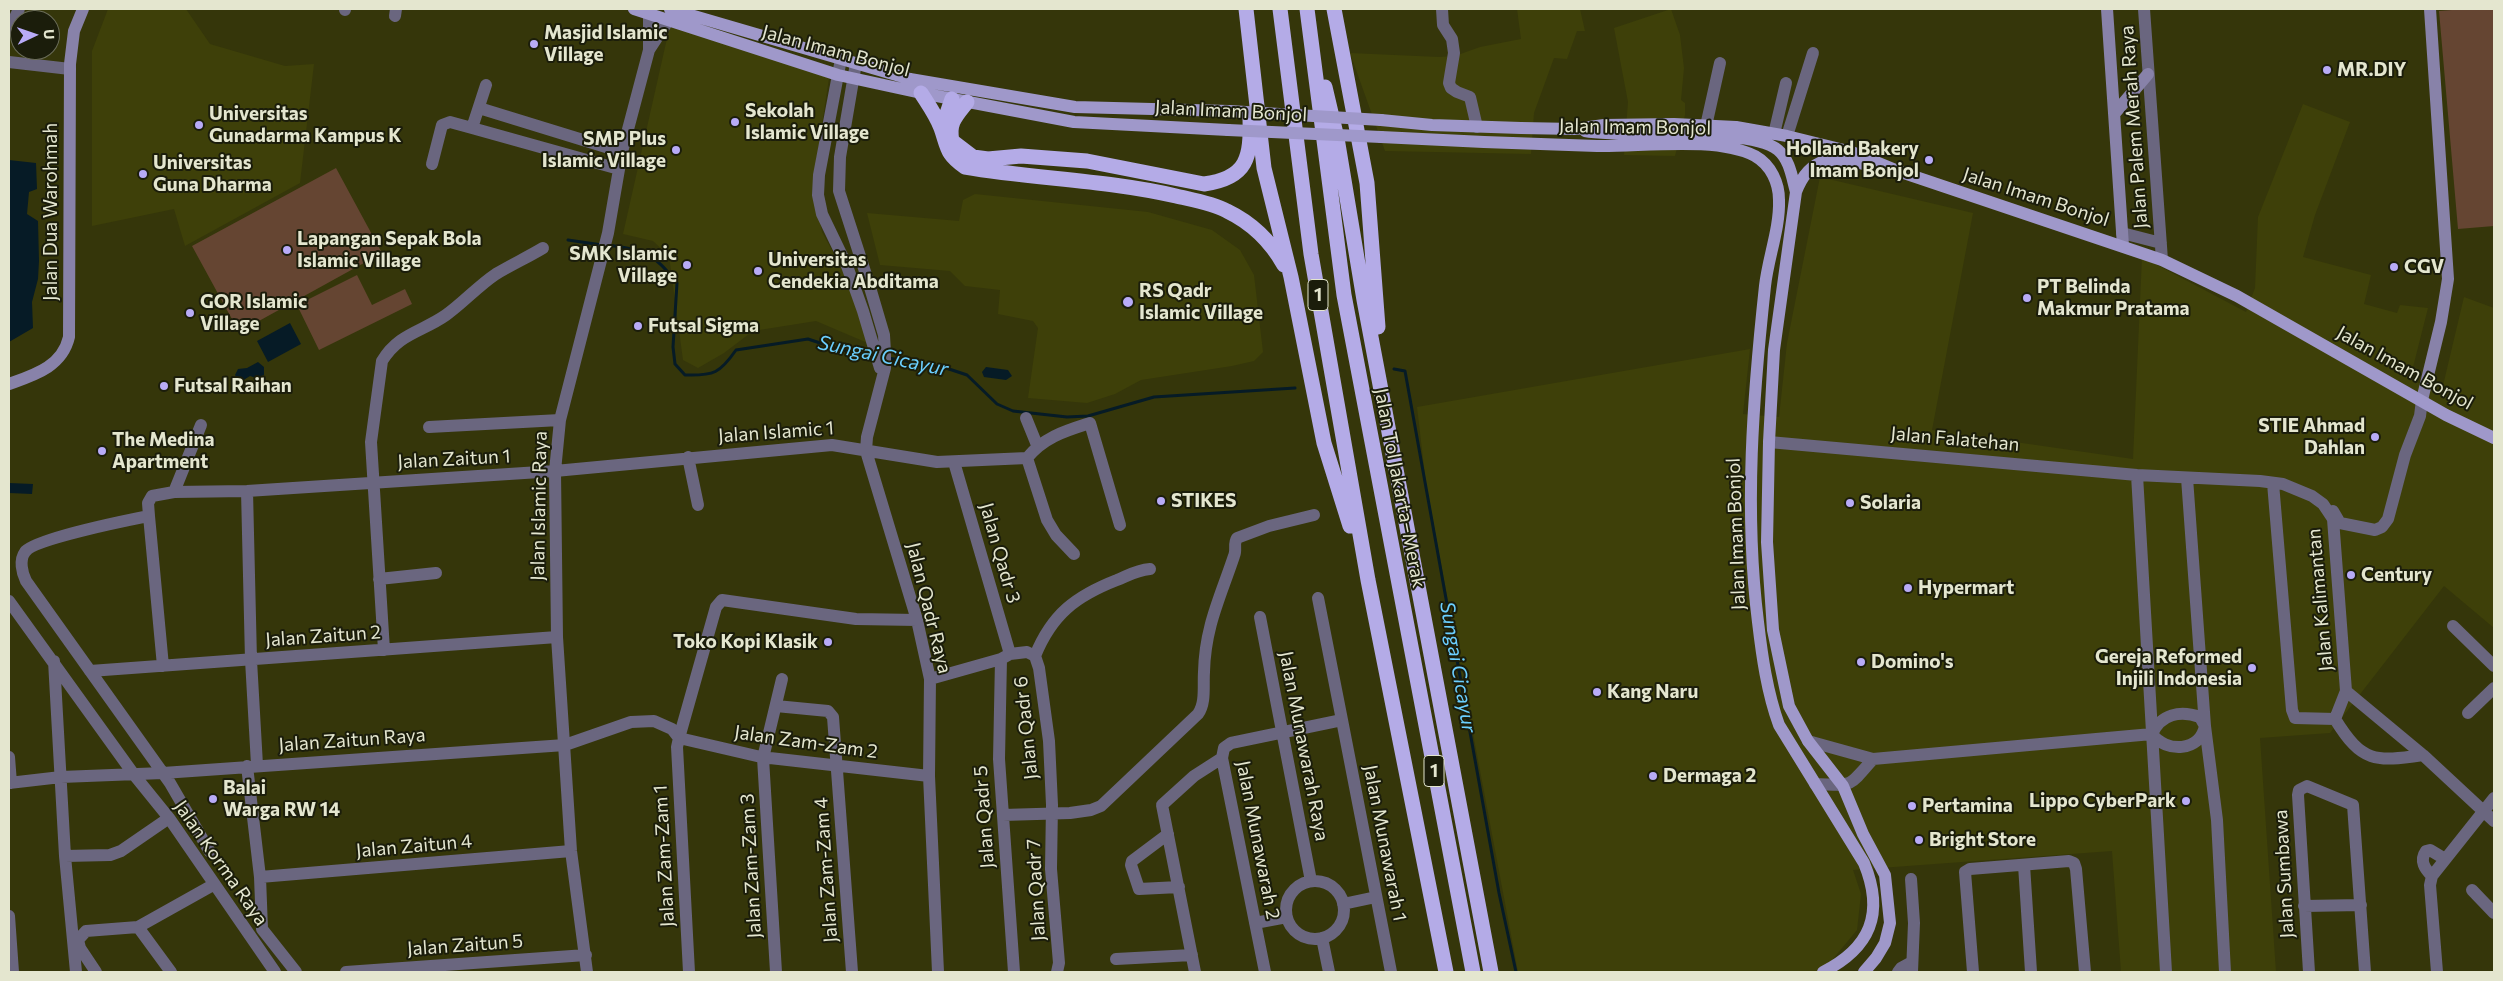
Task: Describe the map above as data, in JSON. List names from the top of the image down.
{
  "streets": {
    "highway": ["1", "Jalan Tol Jakarta–Merak"],
    "main road": ["Jalan Imam Bonjol"],
    "street": [
      "Jalan Palem Merah Raya",
      "Jalan Dua Warohmah",
      "Jalan Islamic 1",
      "Jalan Falatehan",
      "Jalan Zaitun 1",
      "Jalan Islamic Raya",
      "Jalan Qadr 3",
      "Jalan Kalimantan",
      "Jalan Qadr Raya",
      "Jalan Zaitun 2",
      "Jalan Qadr 6",
      "Jalan Zaitun Raya",
      "Jalan Zam-Zam 2",
      "Jalan Munawarah Raya",
      "Jalan Qadr 5",
      "Jalan Munawarah 2",
      "Jalan Munawarah 1",
      "Jalan Zaitun 4",
      "Jalan Zam-Zam 1",
      "Jalan Korma Raya",
      "Jalan Zam-Zam 3",
      "Jalan Zam-Zam 4",
      "Jalan Sumbawa",
      "Jalan Qadr 7",
      "Jalan Zaitun 5"
    ]
  },
  "crossings": [
    ["Jalan Imam Bonjol", "Jalan Palem Merah Raya"],
    ["Jalan Imam Bonjol", "Jalan Falatehan"],
    ["Jalan Imam Bonjol", "Jalan Islamic Raya"],
    ["Jalan Imam Bonjol", "Jalan Qadr Raya"],
    ["Jalan Islamic 1", "Jalan Zaitun 1"],
    ["Jalan Islamic 1", "Jalan Qadr 3"],
    ["Jalan Islamic 1", "Jalan Qadr Raya"],
    ["Jalan Zaitun 1", "Jalan Islamic Raya"],
    ["Jalan Zaitun 1", "Jalan Zaitun 2"],
    ["Jalan Islamic Raya", "Jalan Zaitun 2"],
    ["Jalan Islamic Raya", "Jalan Zaitun Raya"],
    ["Jalan Islamic Raya", "Jalan Zaitun 4"],
    ["Jalan Islamic Raya", "Jalan Zaitun 5"],
    ["Jalan Qadr 3", "Jalan Qadr 5"],
    ["Jalan Qadr Raya", "Jalan Zam-Zam 2"],
    ["Jalan Qadr Raya", "Jalan Zam-Zam 1"],
    ["Jalan Qadr 6", "Jalan Qadr 7"],
    ["Jalan Zaitun Raya", "Jalan Zam-Zam 2"],
    ["Jalan Zaitun Raya", "Jalan Zam-Zam 1"],
    ["Jalan Zaitun Raya", "Jalan Korma Raya"],
    ["Jalan Zam-Zam 2", "Jalan Zam-Zam 1"],
    ["Jalan Zam-Zam 2", "Jalan Zam-Zam 3"],
    ["Jalan Zam-Zam 2", "Jalan Zam-Zam 4"],
    ["Jalan Munawarah Raya", "Jalan Munawarah 2"],
    ["Jalan Zam-Zam 3", "Jalan Zam-Zam 4"]
  ],
  "water": ["Sungai Cicayur"],
  "places": [
    "Masjid Islamic Village",
    "MR.DIY",
    "Sekolah Islamic Village",
    "Universitas Gunadarma Kampus K",
    "SMP Plus Islamic Village",
    "Holland Bakery Imam Bonjol",
    "Universitas Guna Dharma",
    "Lapangan Sepak Bola Islamic Village",
    "SMK Islamic Village",
    "CGV",
    "Universitas Cendekia Abditama",
    "PT Belinda Makmur Pratama",
    "RS Qadr Islamic Village",
    "GOR Islamic Village",
    "Futsal Sigma",
    "Futsal Raihan",
    "STIE Ahmad Dahlan",
    "The Medina Apartment",
    "STIKES",
    "Solaria",
    "Century",
    "Hypermart",
    "Toko Kopi Klasik",
    "Domino's",
    "Gereja Reformed Injili Indonesia",
    "Kang Naru",
    "Dermaga 2",
    "Balai Warga RW 14",
    "Lippo CyberPark",
    "Pertamina",
    "Bright Store"
  ],
  "north": "right"
}
